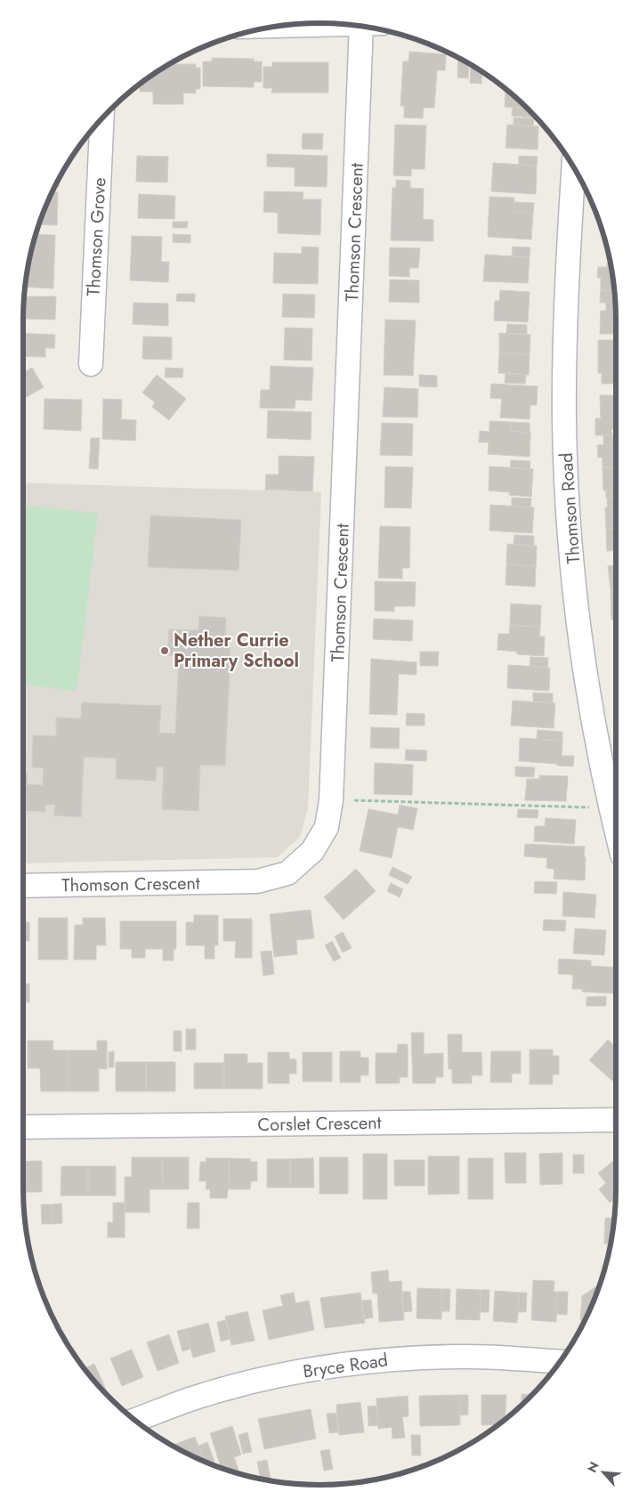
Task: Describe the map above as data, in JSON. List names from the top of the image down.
{
  "streets": {
    "street": [
      "Thomson Crescent",
      "Thomson Grove",
      "Thomson Road",
      "Corslet Crescent",
      "Bryce Road"
    ]
  },
  "places": ["Nether Currie Primary School"],
  "north": "top left"
}
